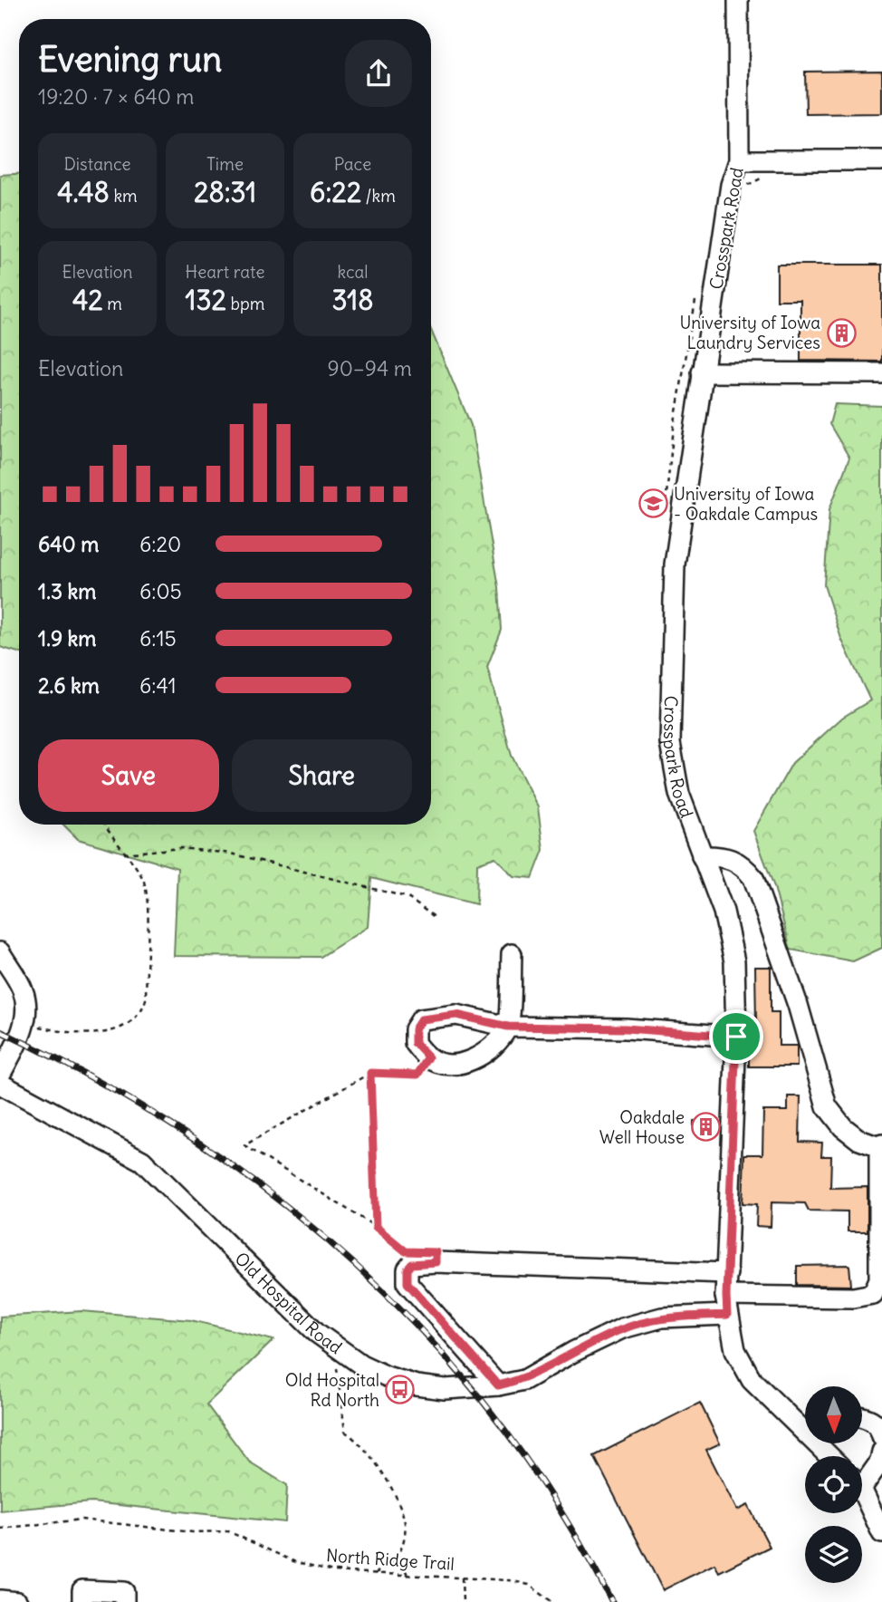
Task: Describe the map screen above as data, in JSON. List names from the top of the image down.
{
  "streets": {
    "street": ["Crosspark Road", "Old Hospital Road"],
    "path": ["North Ridge Trail"]
  },
  "crossings": [
    ["Crosspark Road", "Old Hospital Road"]
  ],
  "places": {
    "building": ["University of Iowa Laundry Services", "Oakdale Well House"],
    "school or university": ["University of Iowa - Oakdale Campus"],
    "bus stop": ["Old Hospital Rd North"]
  },
  "north": "bottom",
  "page": {
    "heading": ["Evening run", "19:20 · 7 × 640 m"],
    "stats": [
      ["Distance", "4.48 km"],
      ["Time", "28:31"],
      ["Pace", "6:22 /km"],
      ["Elevation", "42 m"],
      ["Heart rate", "132 bpm"],
      ["kcal", "318"]
    ],
    "chart": ["Elevation", "90–94 m"],
    "list": [
      {
        "name": "640 m",
        "note": "6:20"
      },
      {
        "name": "1.3 km",
        "note": "6:05"
      },
      {
        "name": "1.9 km",
        "note": "6:15"
      },
      {
        "name": "2.6 km",
        "note": "6:41"
      }
    ],
    "buttons": ["Save", "Share"]
  }
}
